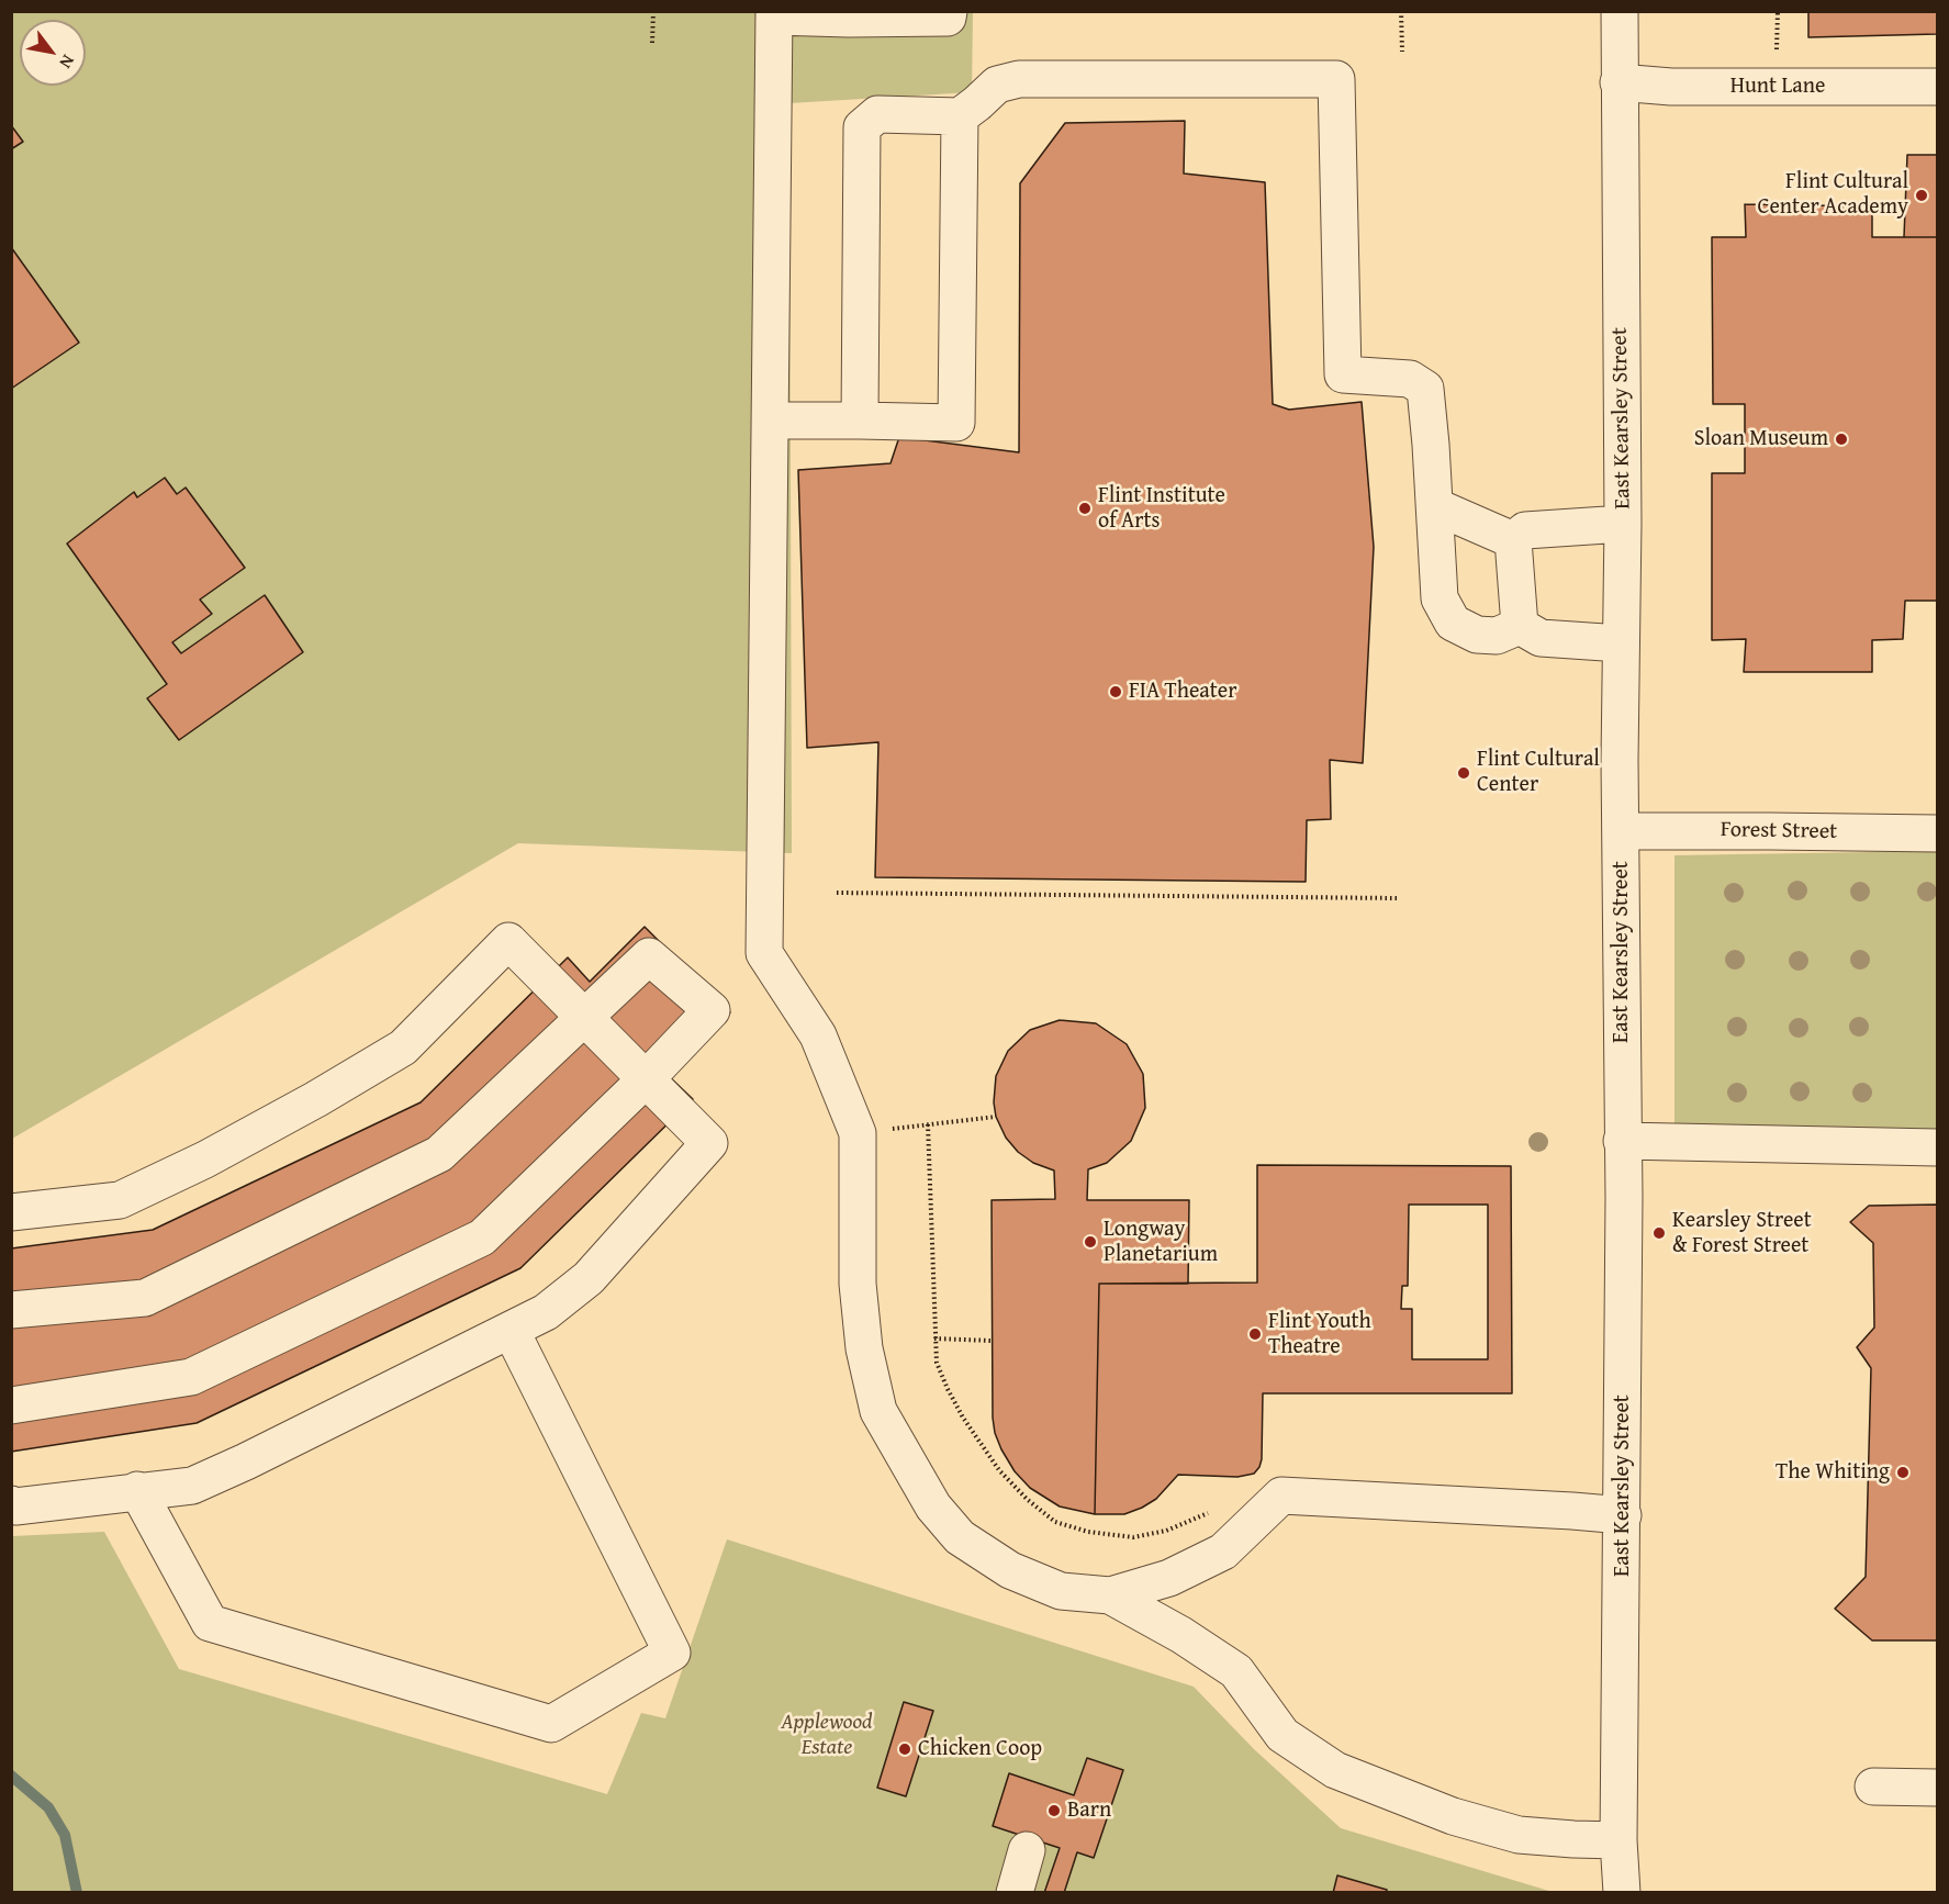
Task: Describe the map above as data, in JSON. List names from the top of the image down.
{
  "streets": {
    "street": ["Hunt Lane", "East Kearsley Street", "Forest Street"]
  },
  "crossings": [
    ["Hunt Lane", "East Kearsley Street"],
    ["East Kearsley Street", "Forest Street"]
  ],
  "parks": ["Applewood Estate"],
  "places": [
    "Flint Cultural Center Academy",
    "Sloan Museum",
    "Flint Institute of Arts",
    "FIA Theater",
    "Flint Cultural Center",
    "Kearsley Street & Forest Street",
    "Longway Planetarium",
    "Flint Youth Theatre",
    "The Whiting",
    "Chicken Coop",
    "Barn"
  ],
  "north": "bottom right"
}
